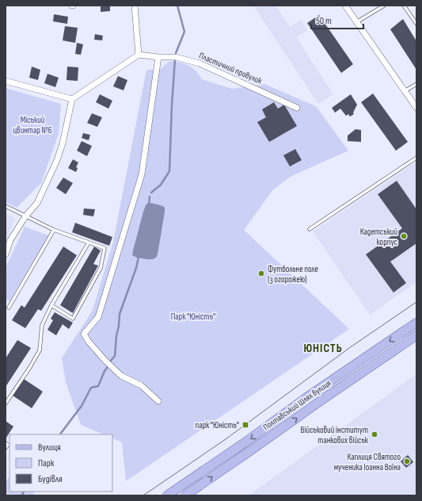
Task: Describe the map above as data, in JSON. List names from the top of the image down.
{
  "streets": {
    "main road": ["Полтавський Шлях вулиця"],
    "street": ["Пластичний провулок"]
  },
  "districts": ["ЮНІСТЬ"],
  "parks": ["Міський цвинтар №6", "Парк \"Юність\""],
  "places": {
    "other": [
      "Кадетський корпус",
      "Футбольне поле (з огорожею)",
      "Військовий інститут танкових військ",
      "Каплиця Святого мученика Іоанна Воїна"
    ],
    "transit": ["парк \"Юність\""]
  },
  "legend": ["Вулиця", "Парк", "Будівля"],
  "scale_bar": "50 m"
}
